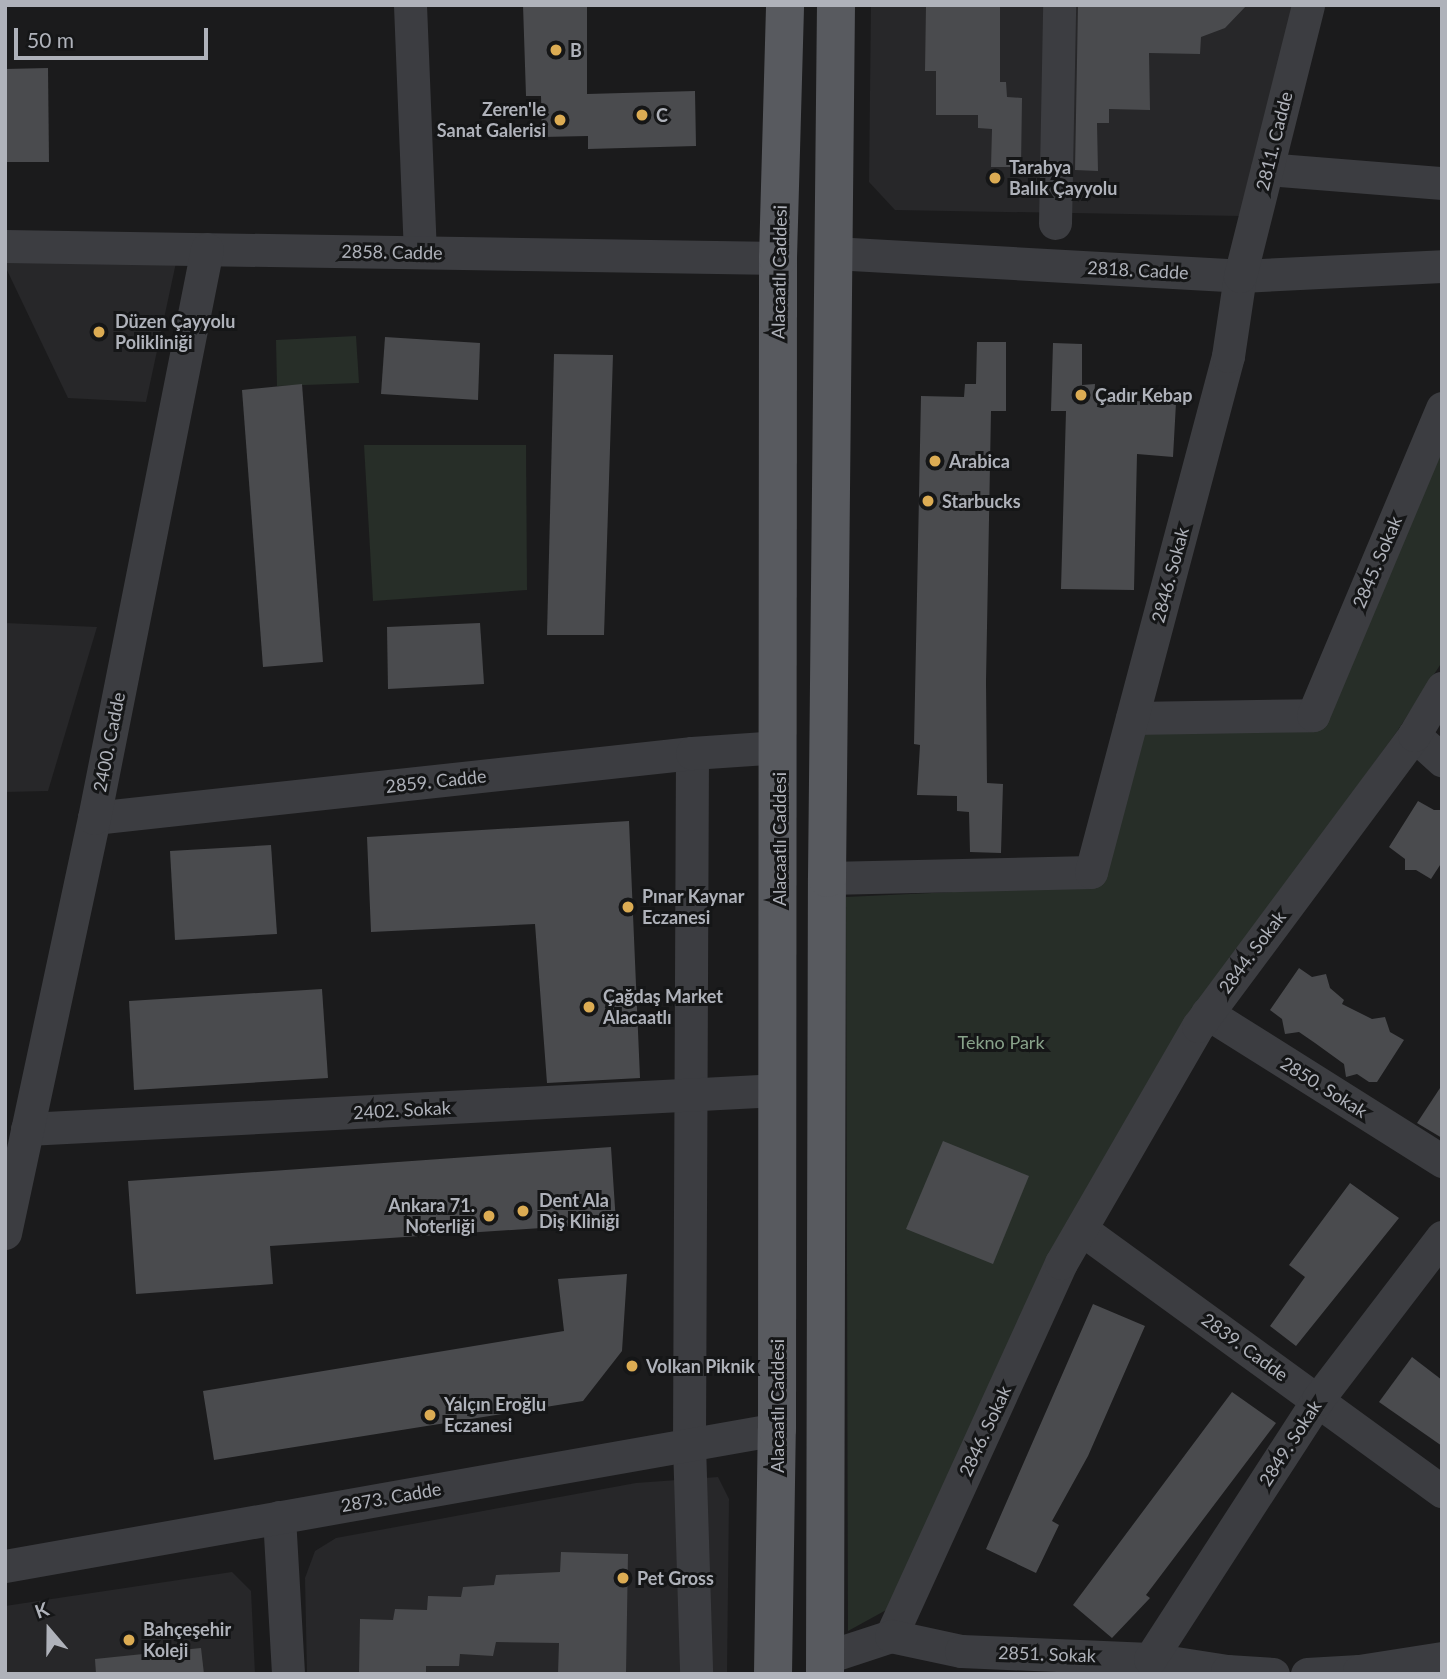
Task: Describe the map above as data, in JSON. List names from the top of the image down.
{
  "streets": {
    "main road": ["Alacaatlı Caddesi"],
    "street": [
      "2811. Cadde",
      "2858. Cadde",
      "2818. Cadde",
      "2845. Sokak",
      "2846. Sokak",
      "2400. Cadde",
      "2859. Cadde",
      "2844. Sokak",
      "2850. Sokak",
      "2402. Sokak",
      "2839. Cadde",
      "2849. Sokak",
      "2873. Cadde",
      "2851. Sokak"
    ]
  },
  "crossings": [
    ["2811. Cadde", "2818. Cadde"],
    ["2811. Cadde", "2846. Sokak"],
    ["2858. Cadde", "Alacaatlı Caddesi"],
    ["2858. Cadde", "2400. Cadde"],
    ["2818. Cadde", "2846. Sokak"],
    ["Alacaatlı Caddesi", "2859. Cadde"],
    ["Alacaatlı Caddesi", "2402. Sokak"],
    ["Alacaatlı Caddesi", "2873. Cadde"],
    ["2845. Sokak", "2846. Sokak"],
    ["2846. Sokak", "2844. Sokak"],
    ["2846. Sokak", "2839. Cadde"],
    ["2846. Sokak", "2851. Sokak"],
    ["2400. Cadde", "2859. Cadde"],
    ["2400. Cadde", "2402. Sokak"],
    ["2844. Sokak", "2850. Sokak"],
    ["2844. Sokak", "2839. Cadde"],
    ["2839. Cadde", "2849. Sokak"],
    ["2849. Sokak", "2851. Sokak"]
  ],
  "parks": ["Tekno Park"],
  "places": [
    "B",
    "C",
    "Zeren'le Sanat Galerisi",
    "Tarabya Balık Çayyolu",
    "Düzen Çayyolu Polikliniği",
    "Çadır Kebap",
    "Arabica",
    "Starbucks",
    "Pınar Kaynar Eczanesi",
    "Çağdaş Market Alacaatlı",
    "Dent Ala Diş Kliniği",
    "Ankara 71. Noterliği",
    "Volkan Piknik",
    "Yalçın Eroğlu Eczanesi",
    "Pet Gross",
    "Bahçeşehir Koleji"
  ],
  "scale_bar": "50 m",
  "north": "top"
}
